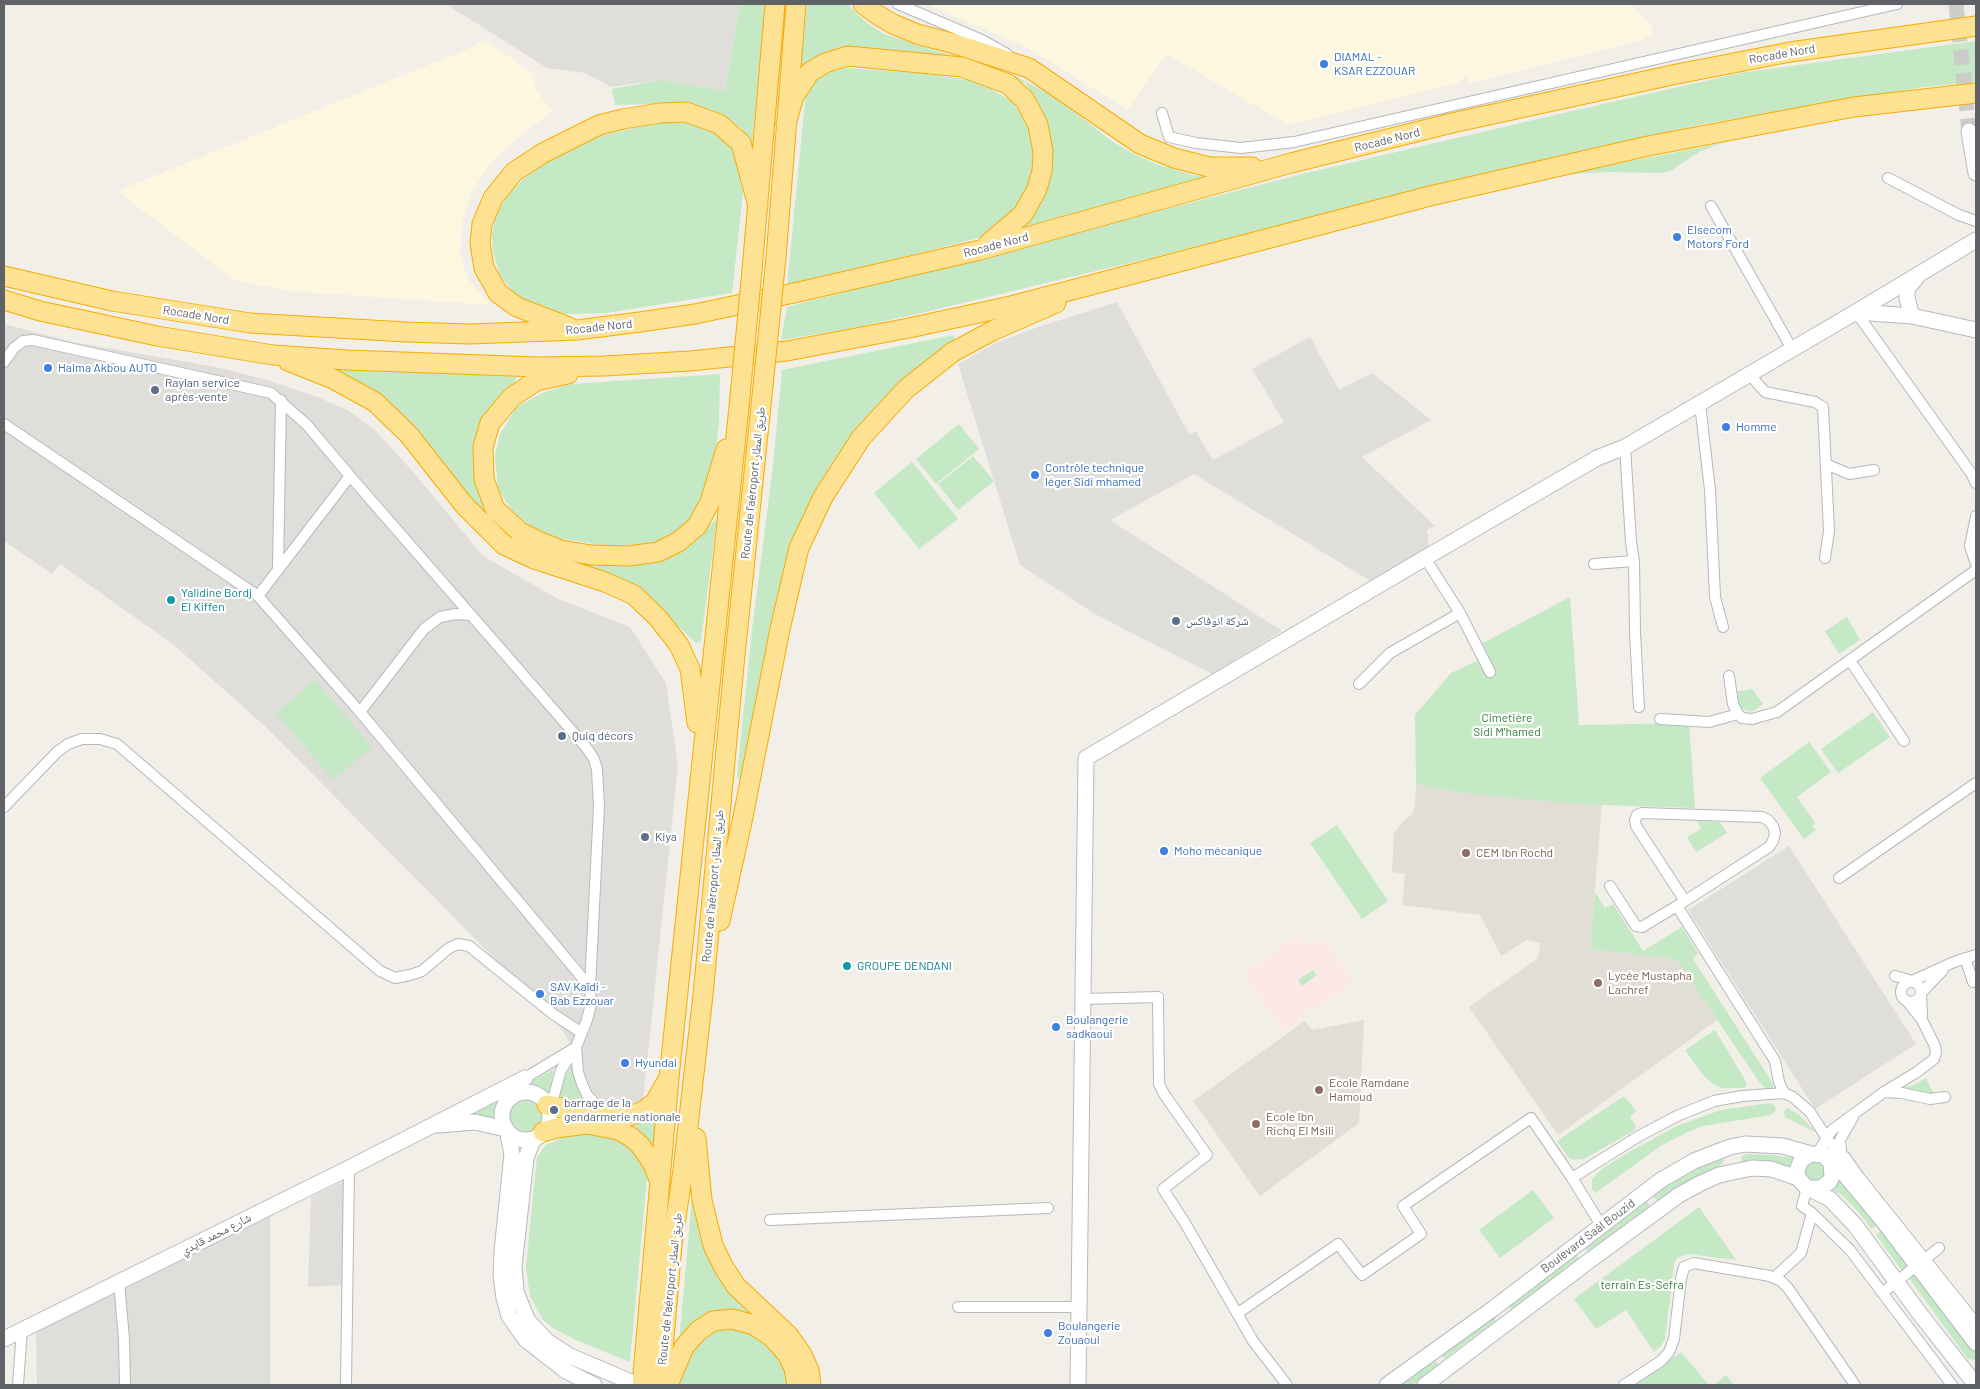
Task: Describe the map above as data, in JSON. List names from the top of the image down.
{
  "streets": {
    "highway": ["Rocade Nord", "Route de l'aéroport طريق المطار"],
    "main road": ["شارع محمد قايدي", "Boulevard Saâl Bouzid"]
  },
  "parks": ["Cimetière Sidi M'hamed", "terrain Es-Sefra"],
  "places": [
    "DIAMAL - KSAR EZZOUAR",
    "Elsecom Motors Ford",
    "Haima Akbou AUTO",
    "Raylan service après-vente",
    "Homme",
    "Contrôle technique léger Sidi mhamed",
    "Yalidine Bordj El Kiffen",
    "شركة انوفاكس",
    "Quiq décors",
    "Kiya",
    "Moho mécanique",
    "CEM Ibn Rochd",
    "GROUPE DENDANI",
    "Lycée Mustapha Lachref",
    "SAV Kaïdi - Bab Ezzouar",
    "Boulangerie sadkaoui",
    "Hyundai",
    "Ecole Ramdane Hamoud",
    "barrage de la gendarmerie nationale",
    "Ecole Ibn Richq El Msili",
    "Boulangerie Zouaoui"
  ]
}
